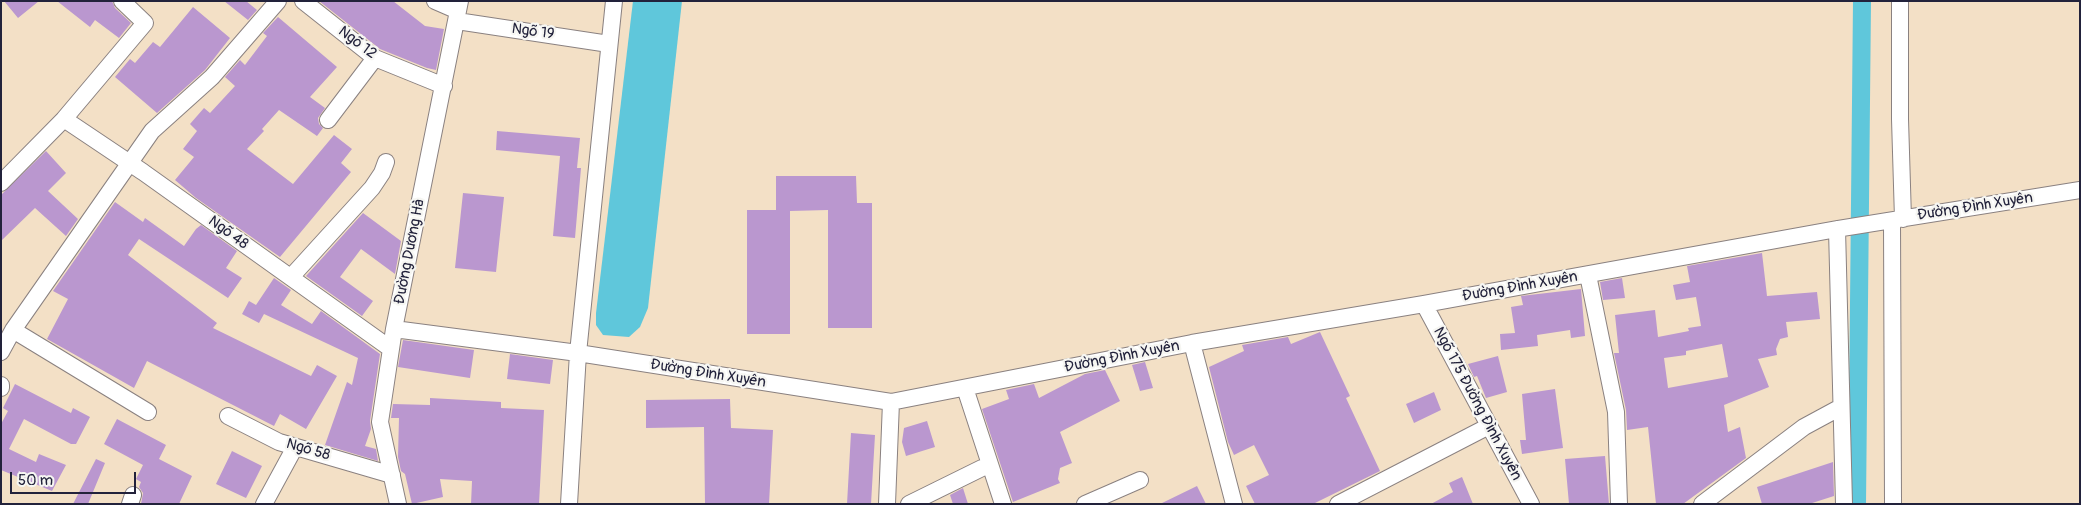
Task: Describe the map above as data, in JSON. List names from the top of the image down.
{
  "streets": {
    "street": [
      "Ngõ 19",
      "Ngõ 12",
      "Đường Đình Xuyên",
      "Ngõ 48",
      "Đường Dương Hà",
      "Ngõ 175 Đường Đình Xuyên",
      "Ngõ 58"
    ]
  },
  "crossings": [
    ["Ngõ 19", "Đường Dương Hà"],
    ["Ngõ 12", "Đường Dương Hà"],
    ["Đường Đình Xuyên", "Đường Dương Hà"],
    ["Đường Đình Xuyên", "Ngõ 175 Đường Đình Xuyên"],
    ["Ngõ 48", "Đường Dương Hà"],
    ["Đường Dương Hà", "Ngõ 58"]
  ],
  "scale_bar": "50 m"
}
